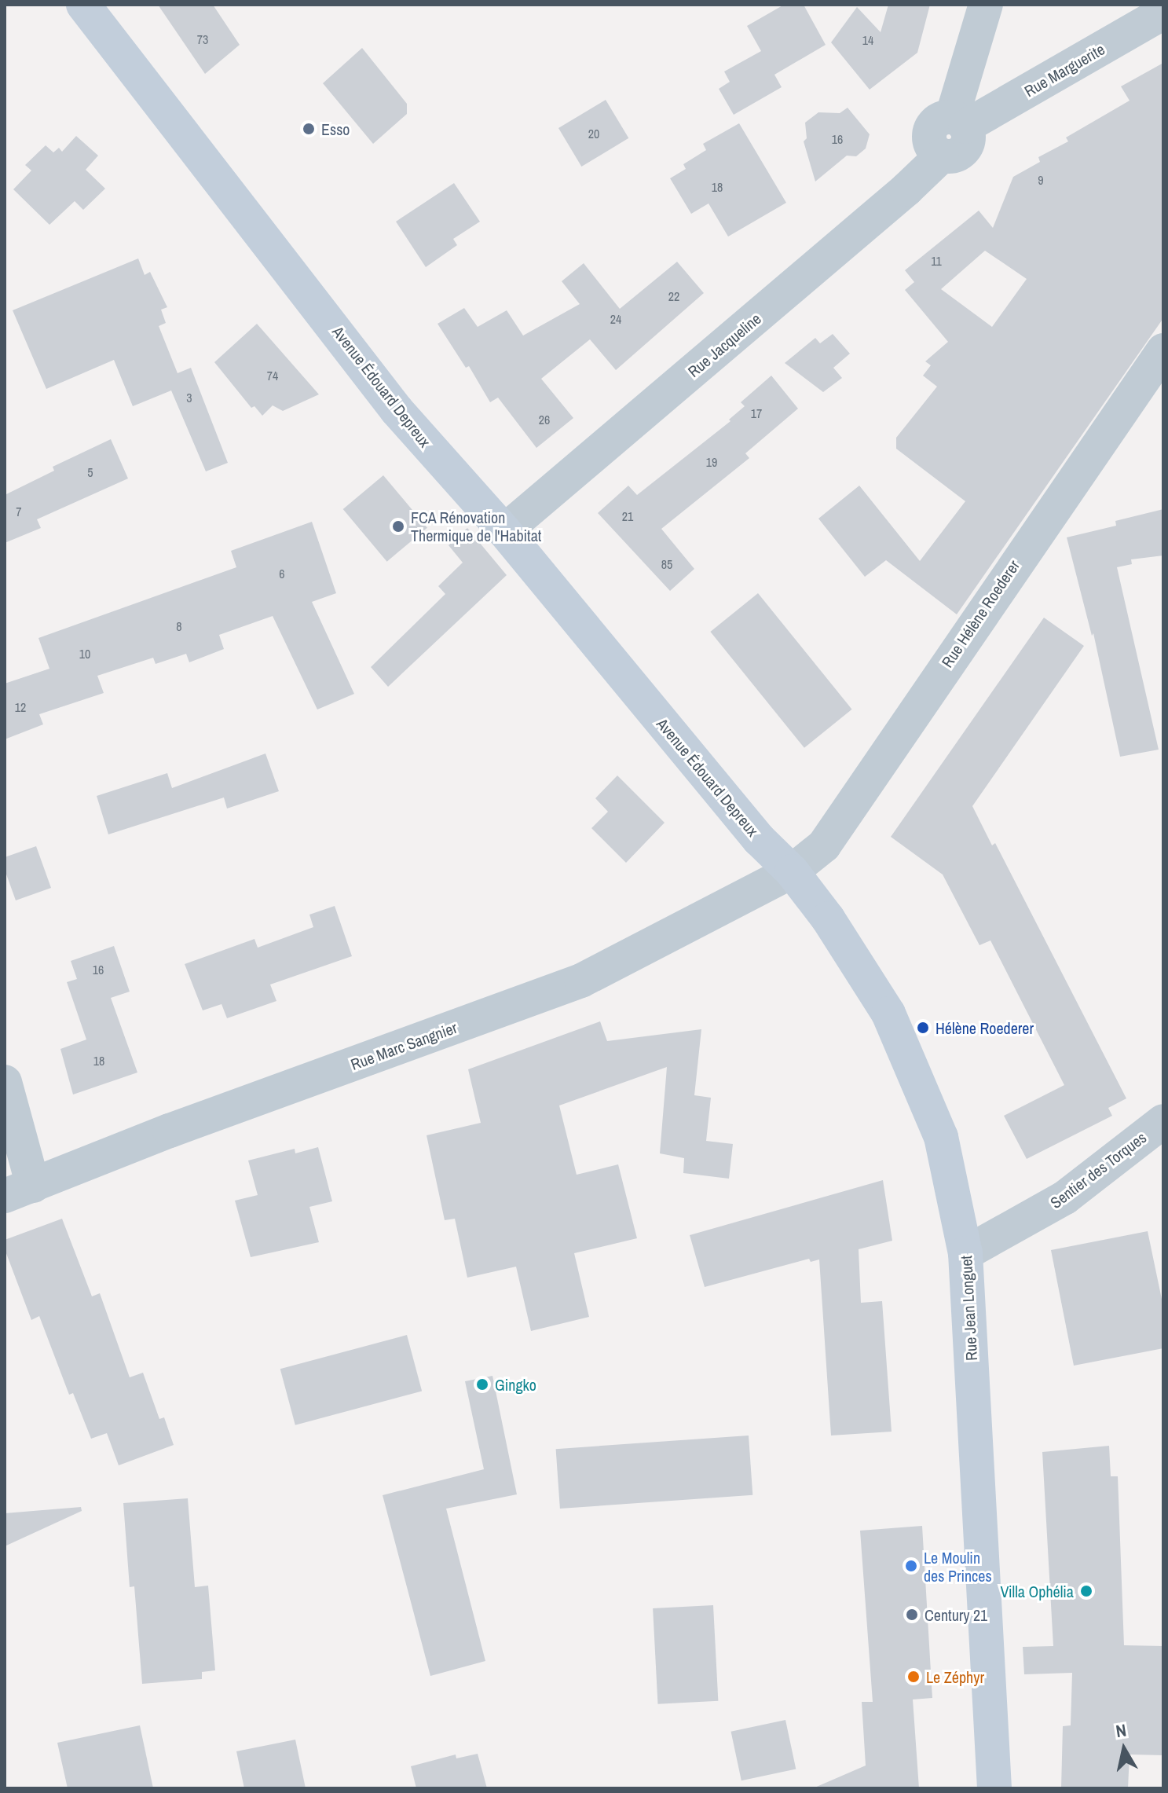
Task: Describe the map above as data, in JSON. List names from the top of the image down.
{
  "streets": {
    "street": [
      "Rue Marguerite",
      "Rue Jacqueline",
      "Avenue Édouard Depreux",
      "Rue Hélène Roederer",
      "Rue Marc Sangnier",
      "Sentier des Torques",
      "Rue Jean Longuet"
    ]
  },
  "crossings": [
    ["Rue Marguerite", "Rue Jacqueline"],
    ["Rue Jacqueline", "Avenue Édouard Depreux"],
    ["Avenue Édouard Depreux", "Rue Hélène Roederer"],
    ["Avenue Édouard Depreux", "Rue Marc Sangnier"],
    ["Avenue Édouard Depreux", "Rue Jean Longuet"],
    ["Rue Hélène Roederer", "Rue Marc Sangnier"],
    ["Rue Hélène Roederer", "Rue Jean Longuet"],
    ["Rue Marc Sangnier", "Rue Jean Longuet"],
    ["Sentier des Torques", "Rue Jean Longuet"]
  ],
  "places": [
    "Esso",
    "FCA Rénovation Thermique de l'Habitat",
    "Hélène Roederer",
    "Gingko",
    "Le Moulin des Princes",
    "Villa Ophélia",
    "Century 21",
    "Le Zéphyr"
  ],
  "house_numbers": [
    "73",
    "14",
    "20",
    "16",
    "9",
    "18",
    "11",
    "22",
    "24",
    "74",
    "3",
    "17",
    "26",
    "19",
    "5",
    "7",
    "21",
    "85",
    "6",
    "8",
    "10",
    "12",
    "16",
    "18"
  ],
  "north": "top"
}
